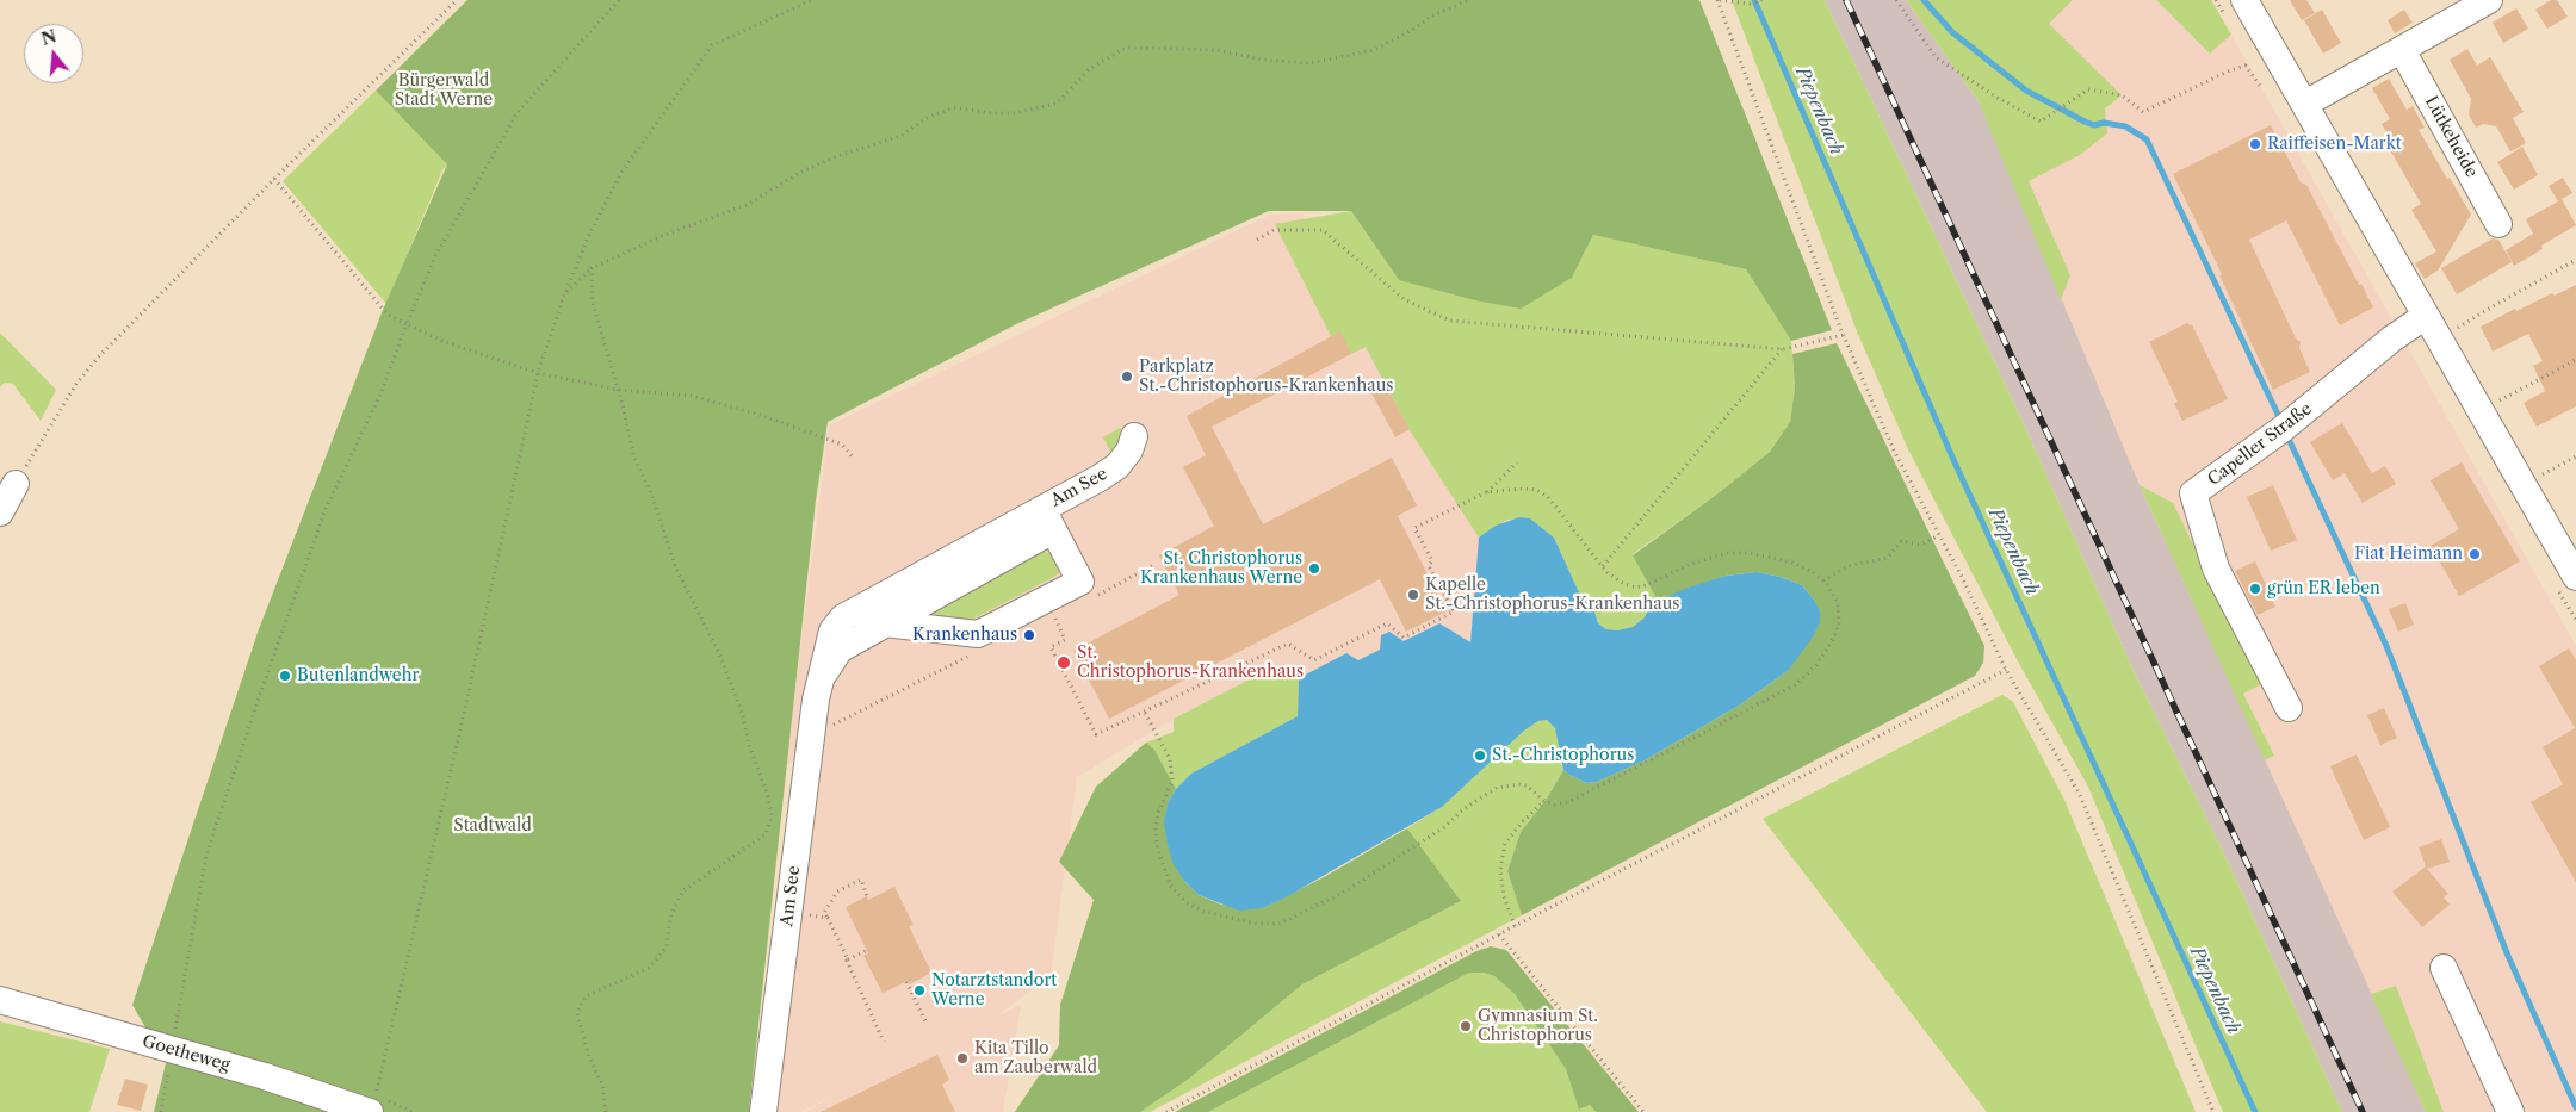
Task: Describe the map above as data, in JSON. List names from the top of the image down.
{
  "streets": {
    "street": [
      "Lütkeheide",
      "Capeller Straße",
      "Am See",
      "Goetheweg"
    ]
  },
  "water": ["Piepenbach"],
  "parks": ["Bürgerwald Stadt Werne", "Stadtwald"],
  "places": [
    "Raiffeisen-Markt",
    "Parkplatz St.-Christophorus-Krankenhaus",
    "Fiat Heimann",
    "St. Christophorus Krankenhaus Werne",
    "grün ER leben",
    "Kapelle St.-Christophorus-Krankenhaus",
    "Krankenhaus",
    "St. Christophorus-Krankenhaus",
    "Butenlandwehr",
    "St.-Christophorus",
    "Notarztstandort Werne",
    "Gymnasium St. Christophorus",
    "Kita Tillo am Zauberwald"
  ],
  "north": "top"
}
